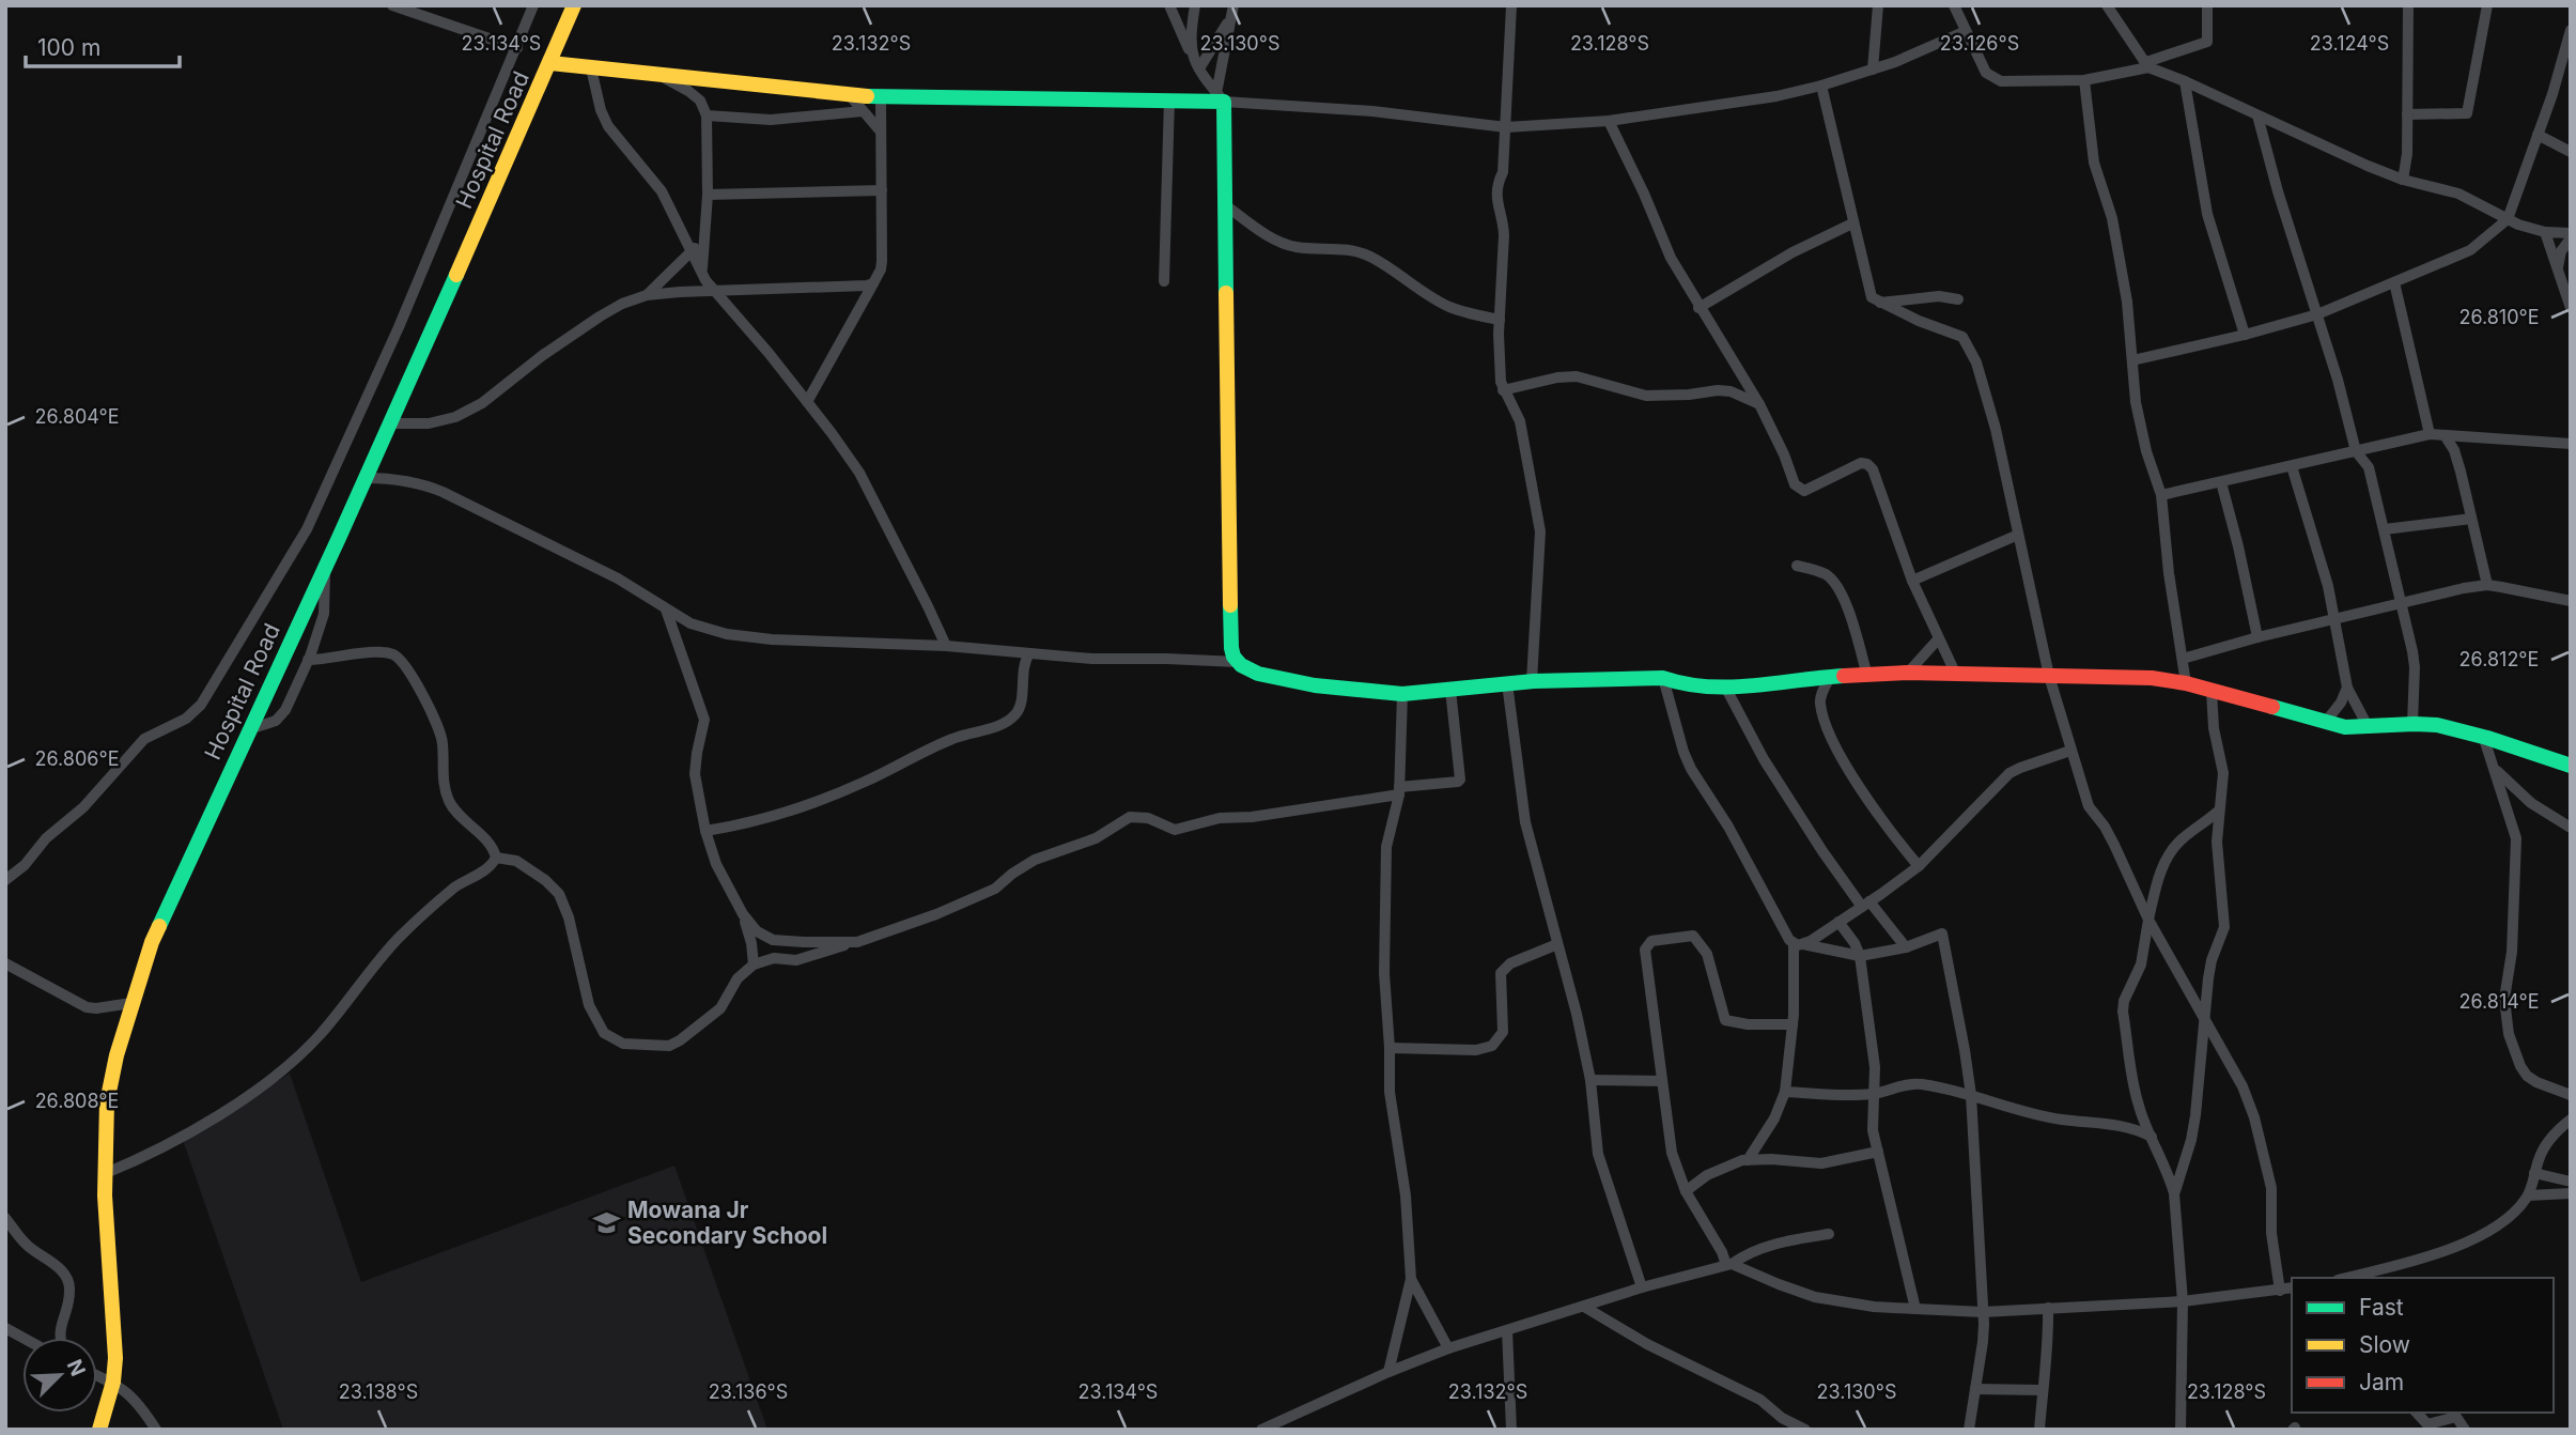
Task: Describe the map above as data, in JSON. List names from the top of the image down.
{
  "streets": {
    "street": ["Hospital Road"]
  },
  "places": {
    "school or university": ["Mowana Jr Secondary School"]
  },
  "legend": ["Fast", "Slow", "Jam"],
  "scale_bar": "100 m",
  "north": "top right",
  "coordinates": [
    "23.134°S",
    "23.132°S",
    "23.130°S",
    "23.128°S",
    "23.126°S",
    "23.124°S",
    "26.810°E",
    "26.804°E",
    "26.812°E",
    "26.806°E",
    "26.814°E",
    "26.808°E",
    "23.138°S",
    "23.136°S"
  ]
}
